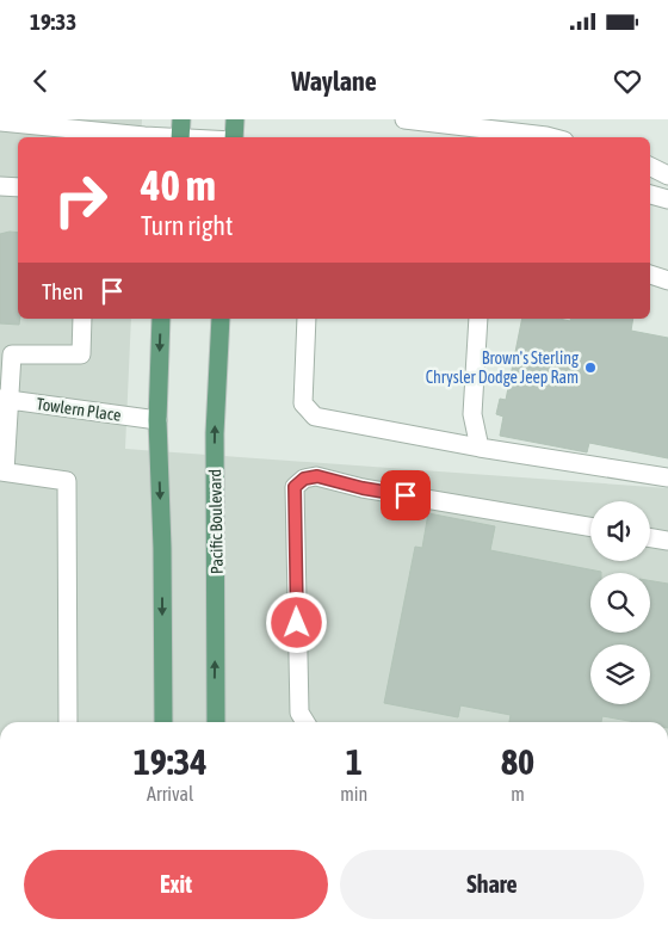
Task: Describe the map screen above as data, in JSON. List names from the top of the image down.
{
  "streets": {
    "main road": ["Pacific Boulevard"],
    "street": ["Towlern Place"]
  },
  "places": ["Brown's Sterling Chrysler Dodge Jeep Ram"],
  "page": {
    "status": "19:33",
    "header": "Waylane",
    "turn": ["40 m", "Turn right"],
    "then": "Then",
    "eta": [
      "19:34",
      "Arrival",
      "1",
      "min",
      "80",
      "m"
    ],
    "buttons": ["Exit", "Share"]
  }
}
